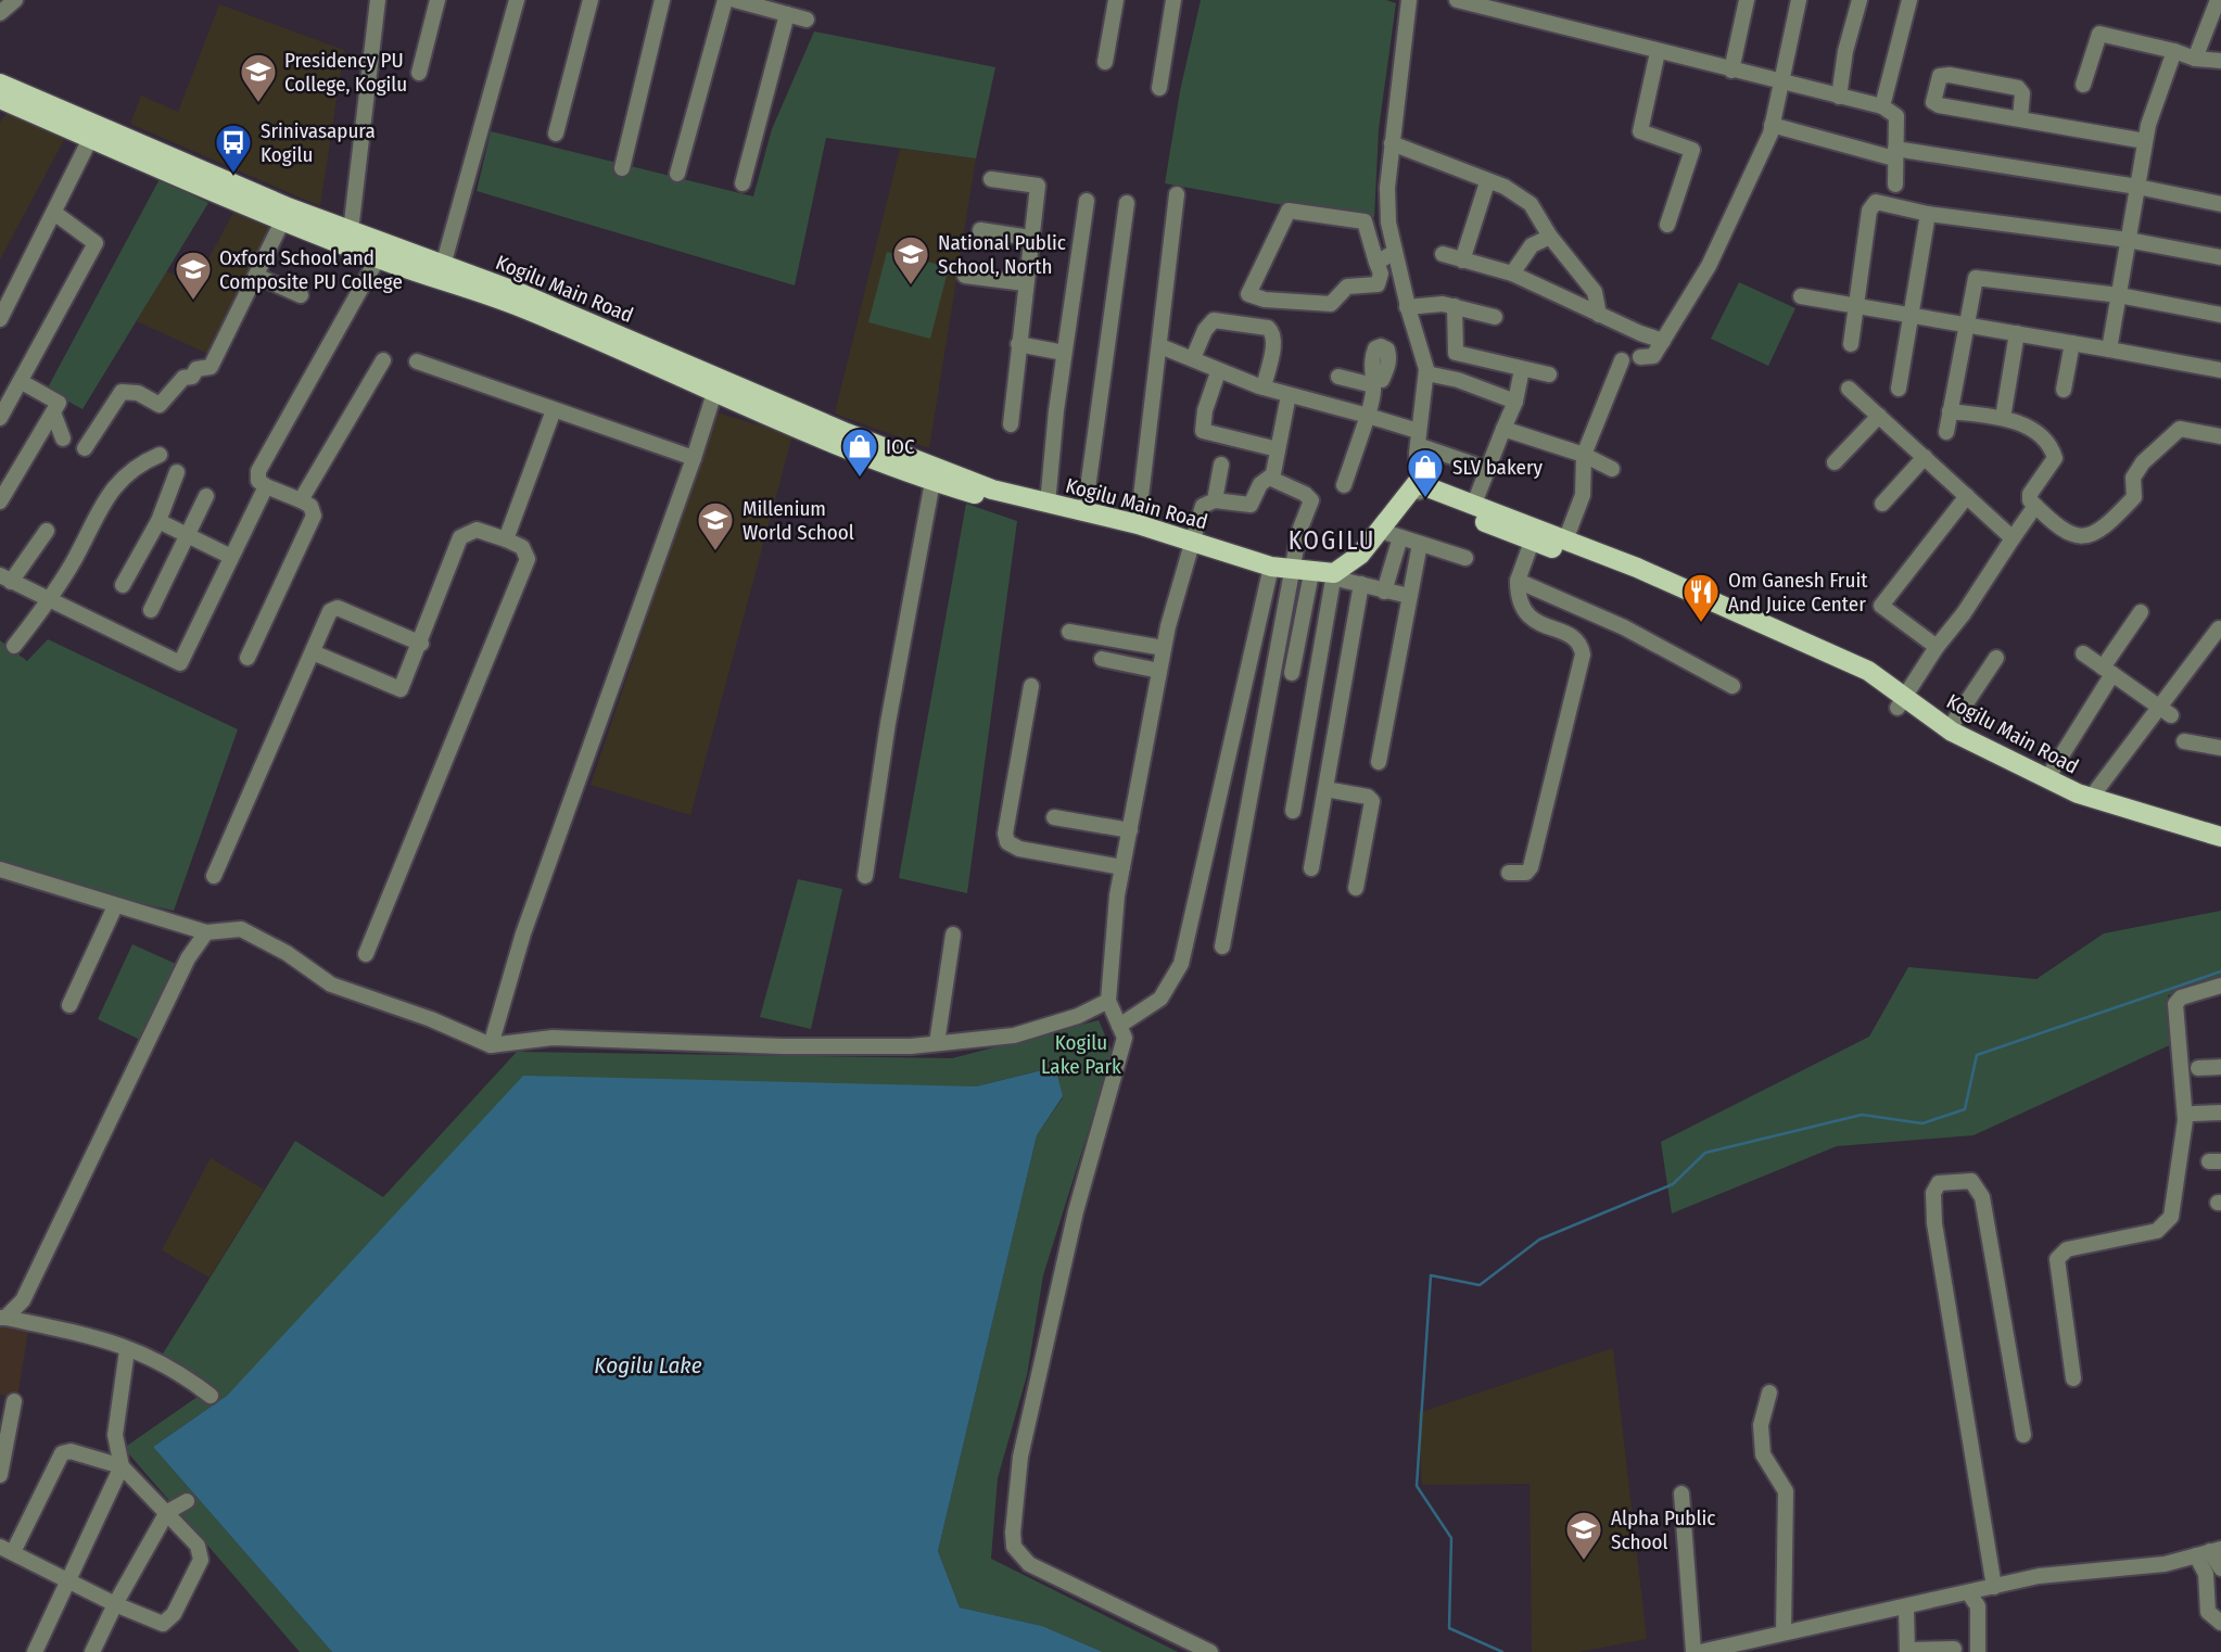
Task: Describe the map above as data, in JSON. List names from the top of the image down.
{
  "streets": {
    "main road": ["Kogilu Main Road"]
  },
  "districts": ["KOGILU"],
  "water": ["Kogilu Lake"],
  "parks": ["Kogilu Lake Park"],
  "places": {
    "school or university": [
      "Presidency PU College, Kogilu",
      "National Public School, North",
      "Oxford School and Composite PU College",
      "Millenium World School",
      "Alpha Public School"
    ],
    "bus stop": ["Srinivasapura Kogilu"],
    "shop": ["IOC", "SLV bakery"],
    "restaurant": ["Om Ganesh Fruit And Juice Center"]
  }
}
